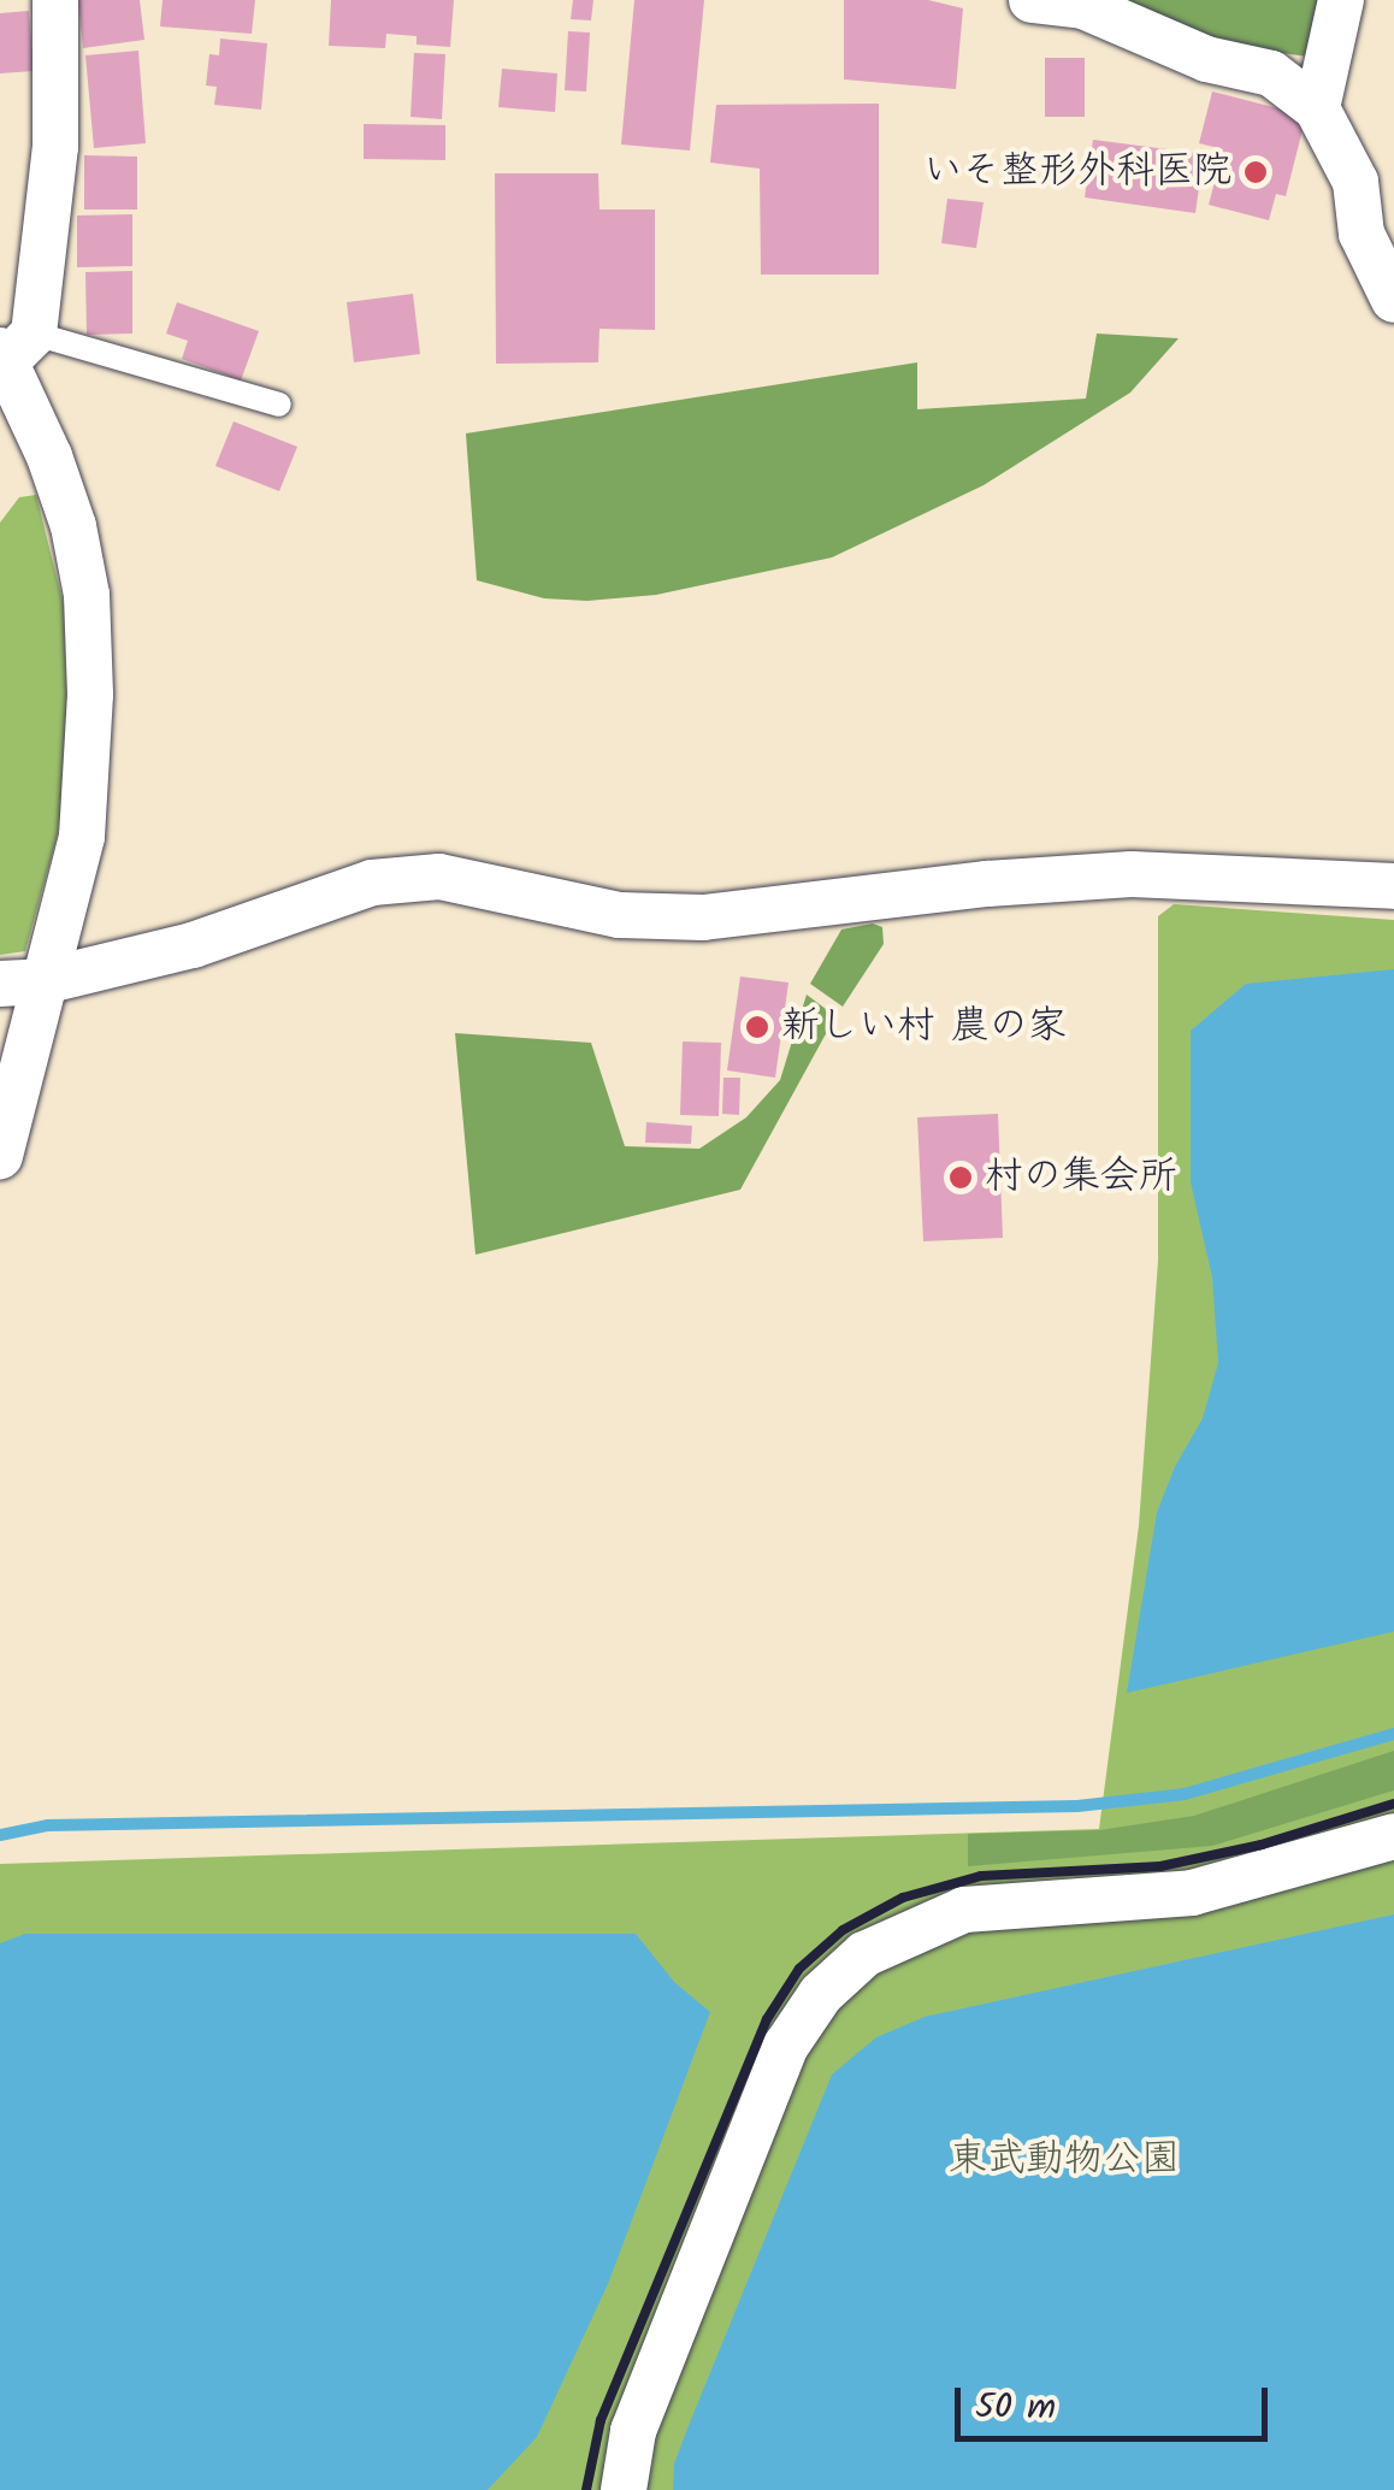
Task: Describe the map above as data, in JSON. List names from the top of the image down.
{
  "parks": ["東武動物公園"],
  "places": ["いそ整形外科医院", "新しい村 農の家", "村の集会所"],
  "scale_bar": "50 m"
}
